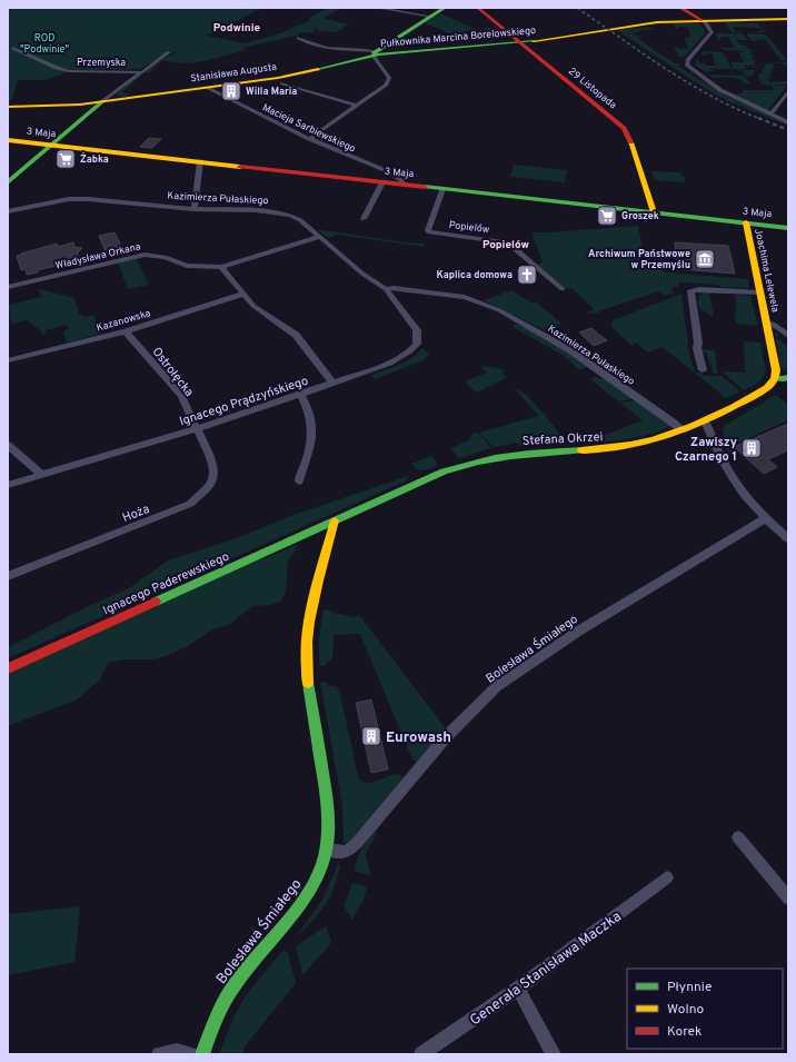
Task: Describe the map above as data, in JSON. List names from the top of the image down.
{
  "streets": {
    "street": [
      "Pułkownika Marcina Borelowskiego",
      "Przemyska",
      "Stanisława Augusta",
      "29 Listopada",
      "Macieja Sarbiewskiego",
      "3 Maja",
      "Kazimierza Pułaskiego",
      "Popielów",
      "Władysława Orkana",
      "Joachima Lelewela",
      "Kazanowska",
      "Ostrołęcka",
      "Ignacego Prądzyńskiego",
      "Stefana Okrzei",
      "Hoża",
      "Ignacego Paderewskiego",
      "Bolesława Śmiałego",
      "Generała Stanisława Maczka"
    ]
  },
  "crossings": [
    ["Pułkownika Marcina Borelowskiego", "Stanisława Augusta"],
    ["Pułkownika Marcina Borelowskiego", "29 Listopada"],
    ["Stanisława Augusta", "Macieja Sarbiewskiego"],
    ["29 Listopada", "3 Maja"],
    ["Macieja Sarbiewskiego", "3 Maja"],
    ["3 Maja", "Popielów"],
    ["3 Maja", "Joachima Lelewela"],
    ["Kazimierza Pułaskiego", "Władysława Orkana"],
    ["Kazimierza Pułaskiego", "Ignacego Prądzyńskiego"],
    ["Kazimierza Pułaskiego", "Stefana Okrzei"],
    ["Joachima Lelewela", "Stefana Okrzei"],
    ["Kazanowska", "Ostrołęcka"],
    ["Ostrołęcka", "Ignacego Prądzyńskiego"],
    ["Ostrołęcka", "Hoża"],
    ["Ignacego Prądzyńskiego", "Hoża"],
    ["Stefana Okrzei", "Ignacego Paderewskiego"],
    ["Stefana Okrzei", "Bolesława Śmiałego"],
    ["Ignacego Paderewskiego", "Bolesława Śmiałego"]
  ],
  "districts": ["Podwinie", "Popielów"],
  "parks": ["ROD \"Podwinie\""],
  "places": {
    "building": ["Willa Maria", "Zawiszy Czarnego 1", "Eurowash"],
    "supermarket": ["Żabka", "Groszek"],
    "museum": ["Archiwum Państwowe w Przemyślu"],
    "church": ["Kaplica domowa"]
  },
  "legend": ["Płynnie", "Wolno", "Korek"]
}
